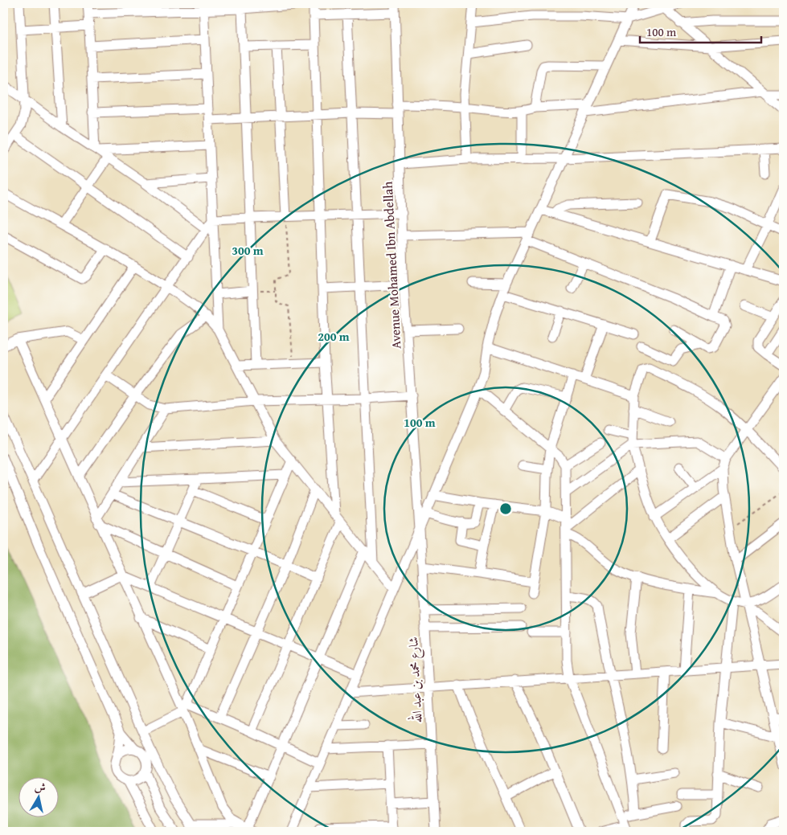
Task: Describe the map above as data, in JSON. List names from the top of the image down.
{
  "streets": {
    "street": ["Avenue Mohamed Ibn Abdellah", "شارع محمد بن عبد الله"]
  },
  "crossings": [
    ["Avenue Mohamed Ibn Abdellah", "شارع محمد بن عبد الله"]
  ],
  "scale_bar": "100 m",
  "north": "top",
  "rings": ["300 m", "200 m", "100 m"]
}
